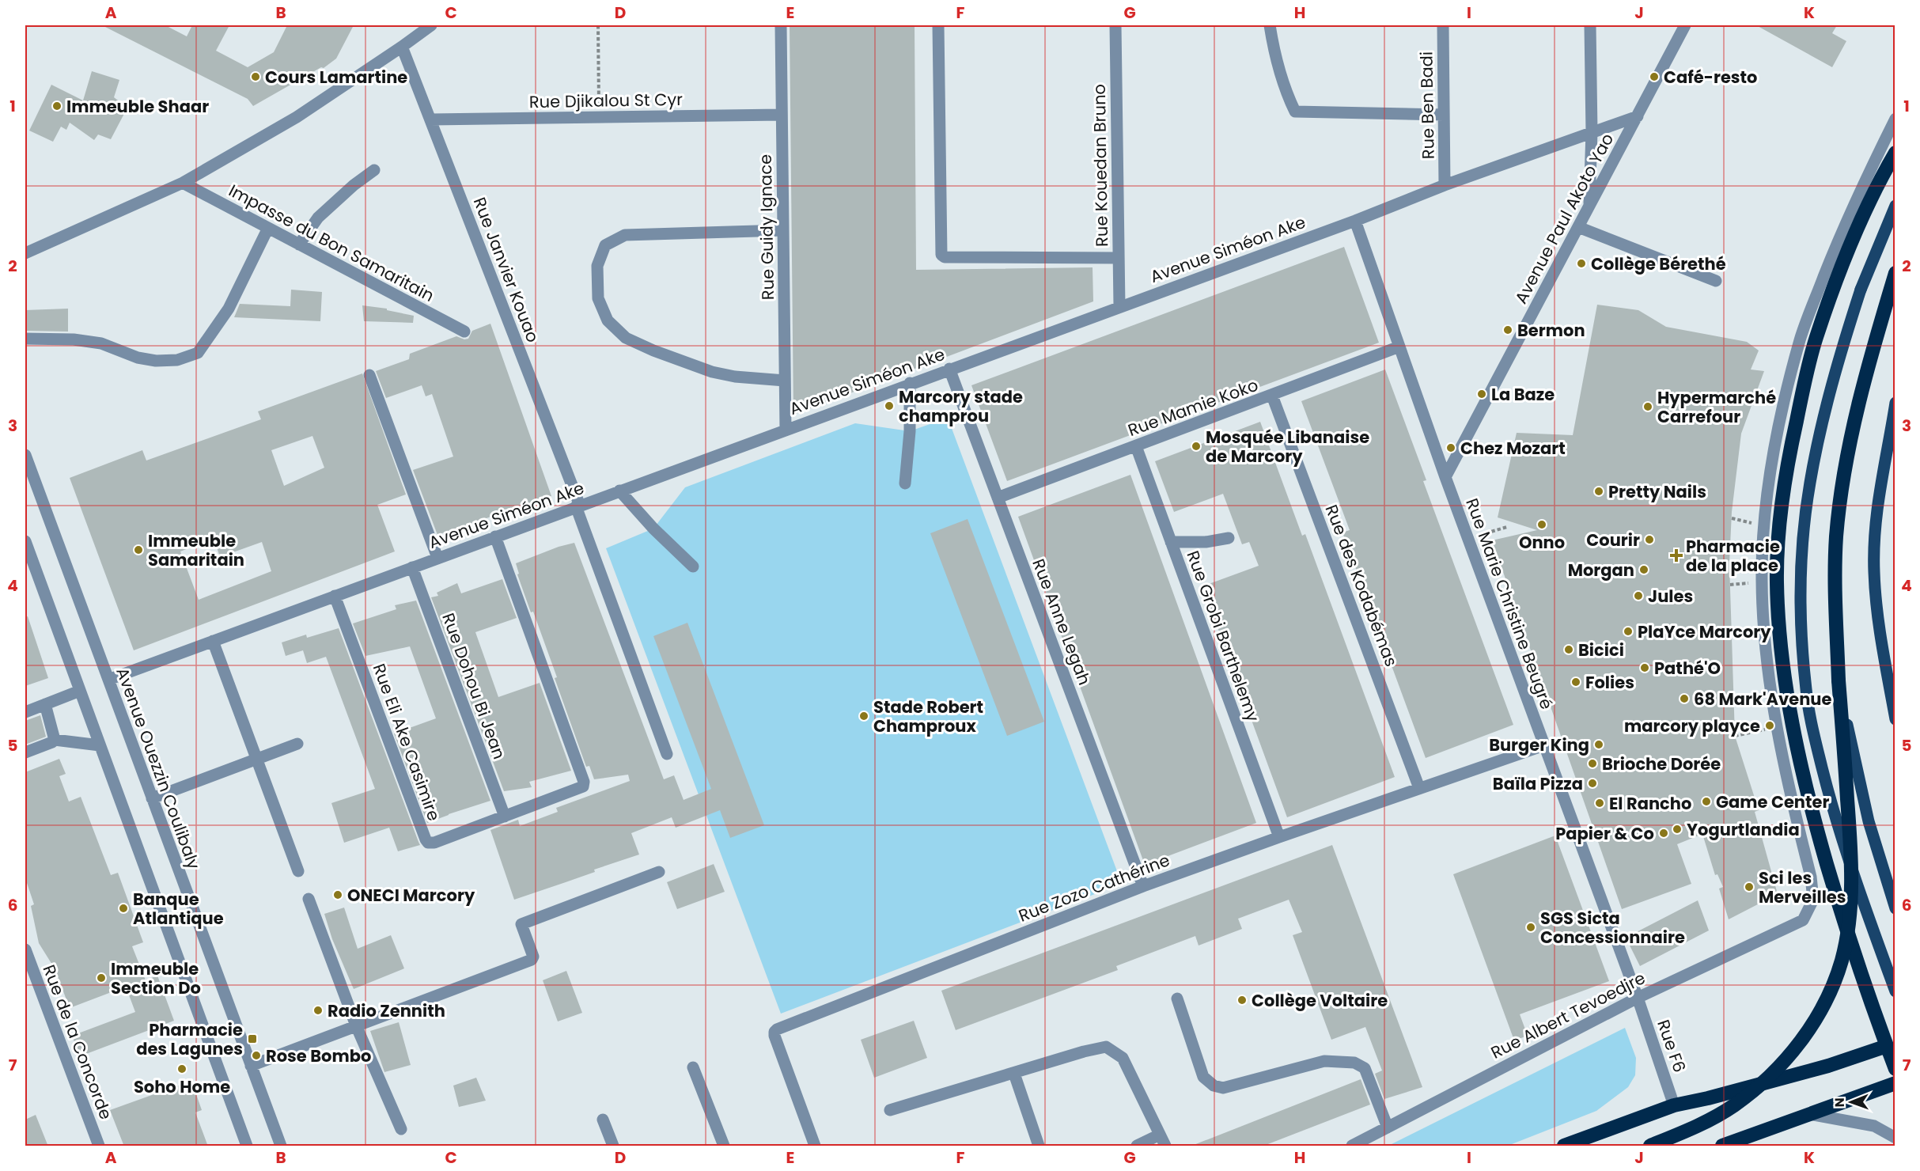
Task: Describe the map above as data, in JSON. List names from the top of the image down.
{
  "streets": {
    "street": [
      "Rue Djikalou St Cyr",
      "Rue Ben Badi",
      "Rue Kouedan Bruno",
      "Avenue Paul Akoto Yao",
      "Rue Guidy Ignace",
      "Impasse du Bon Samaritain",
      "Avenue Siméon Ake",
      "Rue Janvier Kouao",
      "Rue Mamie Koko",
      "Rue des Kodabémas",
      "Rue Marie Christine Beugré",
      "Rue Anne Legah",
      "Rue Grobi Barthelemy",
      "Rue Dohou Bi Jean",
      "Rue Eli Ake Casimire",
      "Avenue Ouezzin Coulibaly",
      "Rue Zozo Cathérine",
      "Rue Albert Tevoedjre",
      "Rue de la Concorde",
      "Rue F6"
    ]
  },
  "crossings": [
    ["Rue Djikalou St Cyr", "Rue Guidy Ignace"],
    ["Rue Djikalou St Cyr", "Rue Janvier Kouao"],
    ["Rue Ben Badi", "Avenue Siméon Ake"],
    ["Rue Kouedan Bruno", "Avenue Siméon Ake"],
    ["Avenue Paul Akoto Yao", "Avenue Siméon Ake"],
    ["Avenue Paul Akoto Yao", "Rue Marie Christine Beugré"],
    ["Rue Guidy Ignace", "Avenue Siméon Ake"],
    ["Avenue Siméon Ake", "Rue Janvier Kouao"],
    ["Avenue Siméon Ake", "Rue Marie Christine Beugré"],
    ["Avenue Siméon Ake", "Rue Anne Legah"],
    ["Avenue Siméon Ake", "Rue Dohou Bi Jean"],
    ["Avenue Siméon Ake", "Rue Eli Ake Casimire"],
    ["Avenue Siméon Ake", "Avenue Ouezzin Coulibaly"],
    ["Rue Mamie Koko", "Rue des Kodabémas"],
    ["Rue Mamie Koko", "Rue Marie Christine Beugré"],
    ["Rue Mamie Koko", "Rue Anne Legah"],
    ["Rue Mamie Koko", "Rue Grobi Barthelemy"],
    ["Rue des Kodabémas", "Rue Zozo Cathérine"],
    ["Rue Marie Christine Beugré", "Rue Zozo Cathérine"],
    ["Rue Marie Christine Beugré", "Rue Albert Tevoedjre"],
    ["Rue Marie Christine Beugré", "Rue F6"],
    ["Rue Anne Legah", "Rue Zozo Cathérine"],
    ["Rue Grobi Barthelemy", "Rue Zozo Cathérine"],
    ["Rue Dohou Bi Jean", "Rue Eli Ake Casimire"],
    ["Rue Albert Tevoedjre", "Rue F6"]
  ],
  "places": {
    "other": [
      "Cours Lamartine",
      "Café-resto",
      "Immeuble Shaar",
      "Collège Bérethé",
      "Bermon",
      "La Baze",
      "Marcory stade champrou",
      "Hypermarché Carrefour",
      "Mosquée Libanaise de Marcory",
      "Chez Mozart",
      "Pretty Nails",
      "Onno",
      "Courir",
      "Immeuble Samaritain",
      "Morgan",
      "Jules",
      "PlaYce Marcory",
      "Bicici",
      "Pathé'O",
      "Folies",
      "68 Mark'Avenue",
      "Stade Robert Champroux",
      "marcory playce",
      "Burger King",
      "Brioche Dorée",
      "Baïla Pizza",
      "Game Center",
      "El Rancho",
      "Yogurtlandia",
      "Papier & Co",
      "Sci les Merveilles",
      "ONECI Marcory",
      "Banque Atlantique",
      "SGS Sicta Concessionnaire",
      "Immeuble Section Do",
      "Collège Voltaire",
      "Radio Zennith",
      "Rose Bombo",
      "Soho Home"
    ],
    "health": ["Pharmacie de la place"],
    "transit": ["Pharmacie des Lagunes"]
  },
  "north": "left",
  "grid": {
    "columns": [
      "A",
      "B",
      "C",
      "D",
      "E",
      "F",
      "G",
      "H",
      "I",
      "J",
      "K"
    ],
    "rows": [
      "1",
      "2",
      "3",
      "4",
      "5",
      "6",
      "7"
    ]
  }
}
